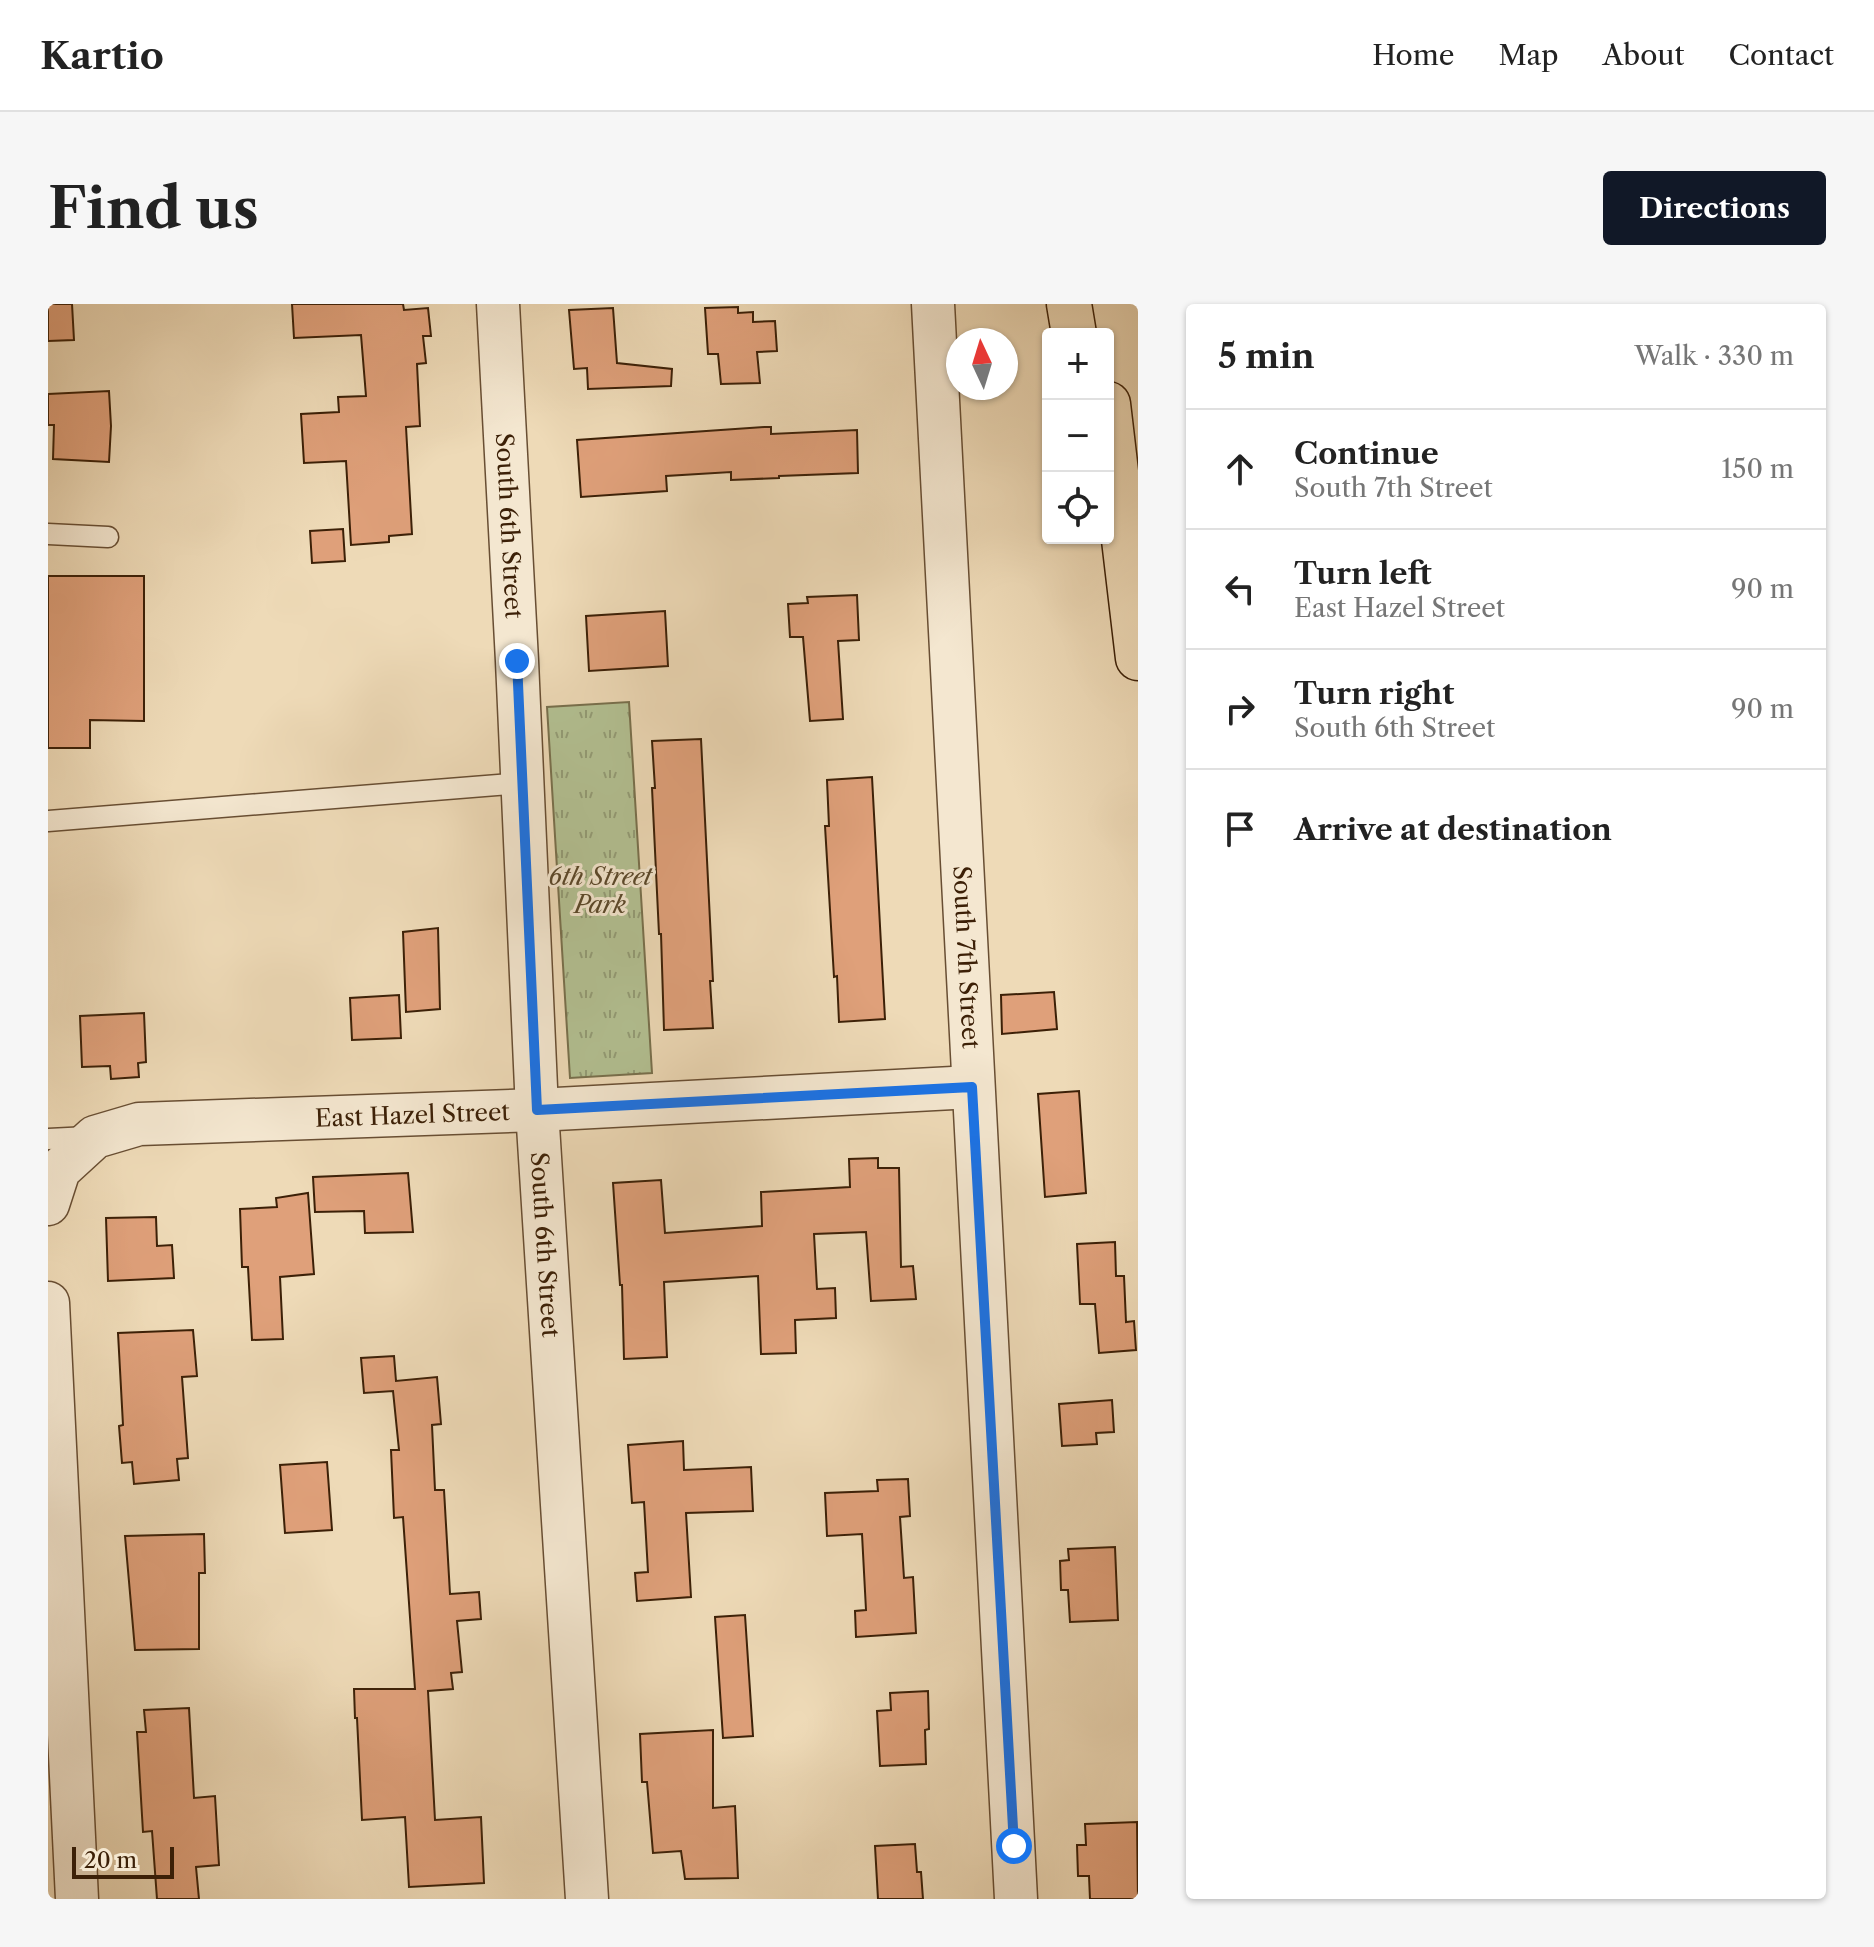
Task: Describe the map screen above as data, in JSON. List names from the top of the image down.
{
  "streets": {
    "street": ["South 6th Street", "South 7th Street", "East Hazel Street"]
  },
  "crossings": [
    ["South 6th Street", "East Hazel Street"],
    ["South 7th Street", "East Hazel Street"]
  ],
  "parks": ["6th Street Park"],
  "scale_bar": "20 m",
  "north": "top",
  "page": {
    "header": "Kartio",
    "nav": [
      "Home",
      "Map",
      "About",
      "Contact"
    ],
    "buttons": "Directions",
    "title": "Find us",
    "heading": ["5 min", "Walk · 330 m"],
    "map_buttons": ["+", "−"],
    "list": [
      ["Continue", "South 7th Street", "150 m"],
      ["Turn left", "East Hazel Street", "90 m"],
      ["Turn right", "South 6th Street", "90 m"],
      "Arrive at destination"
    ],
    "scale": "20 m"
  }
}
